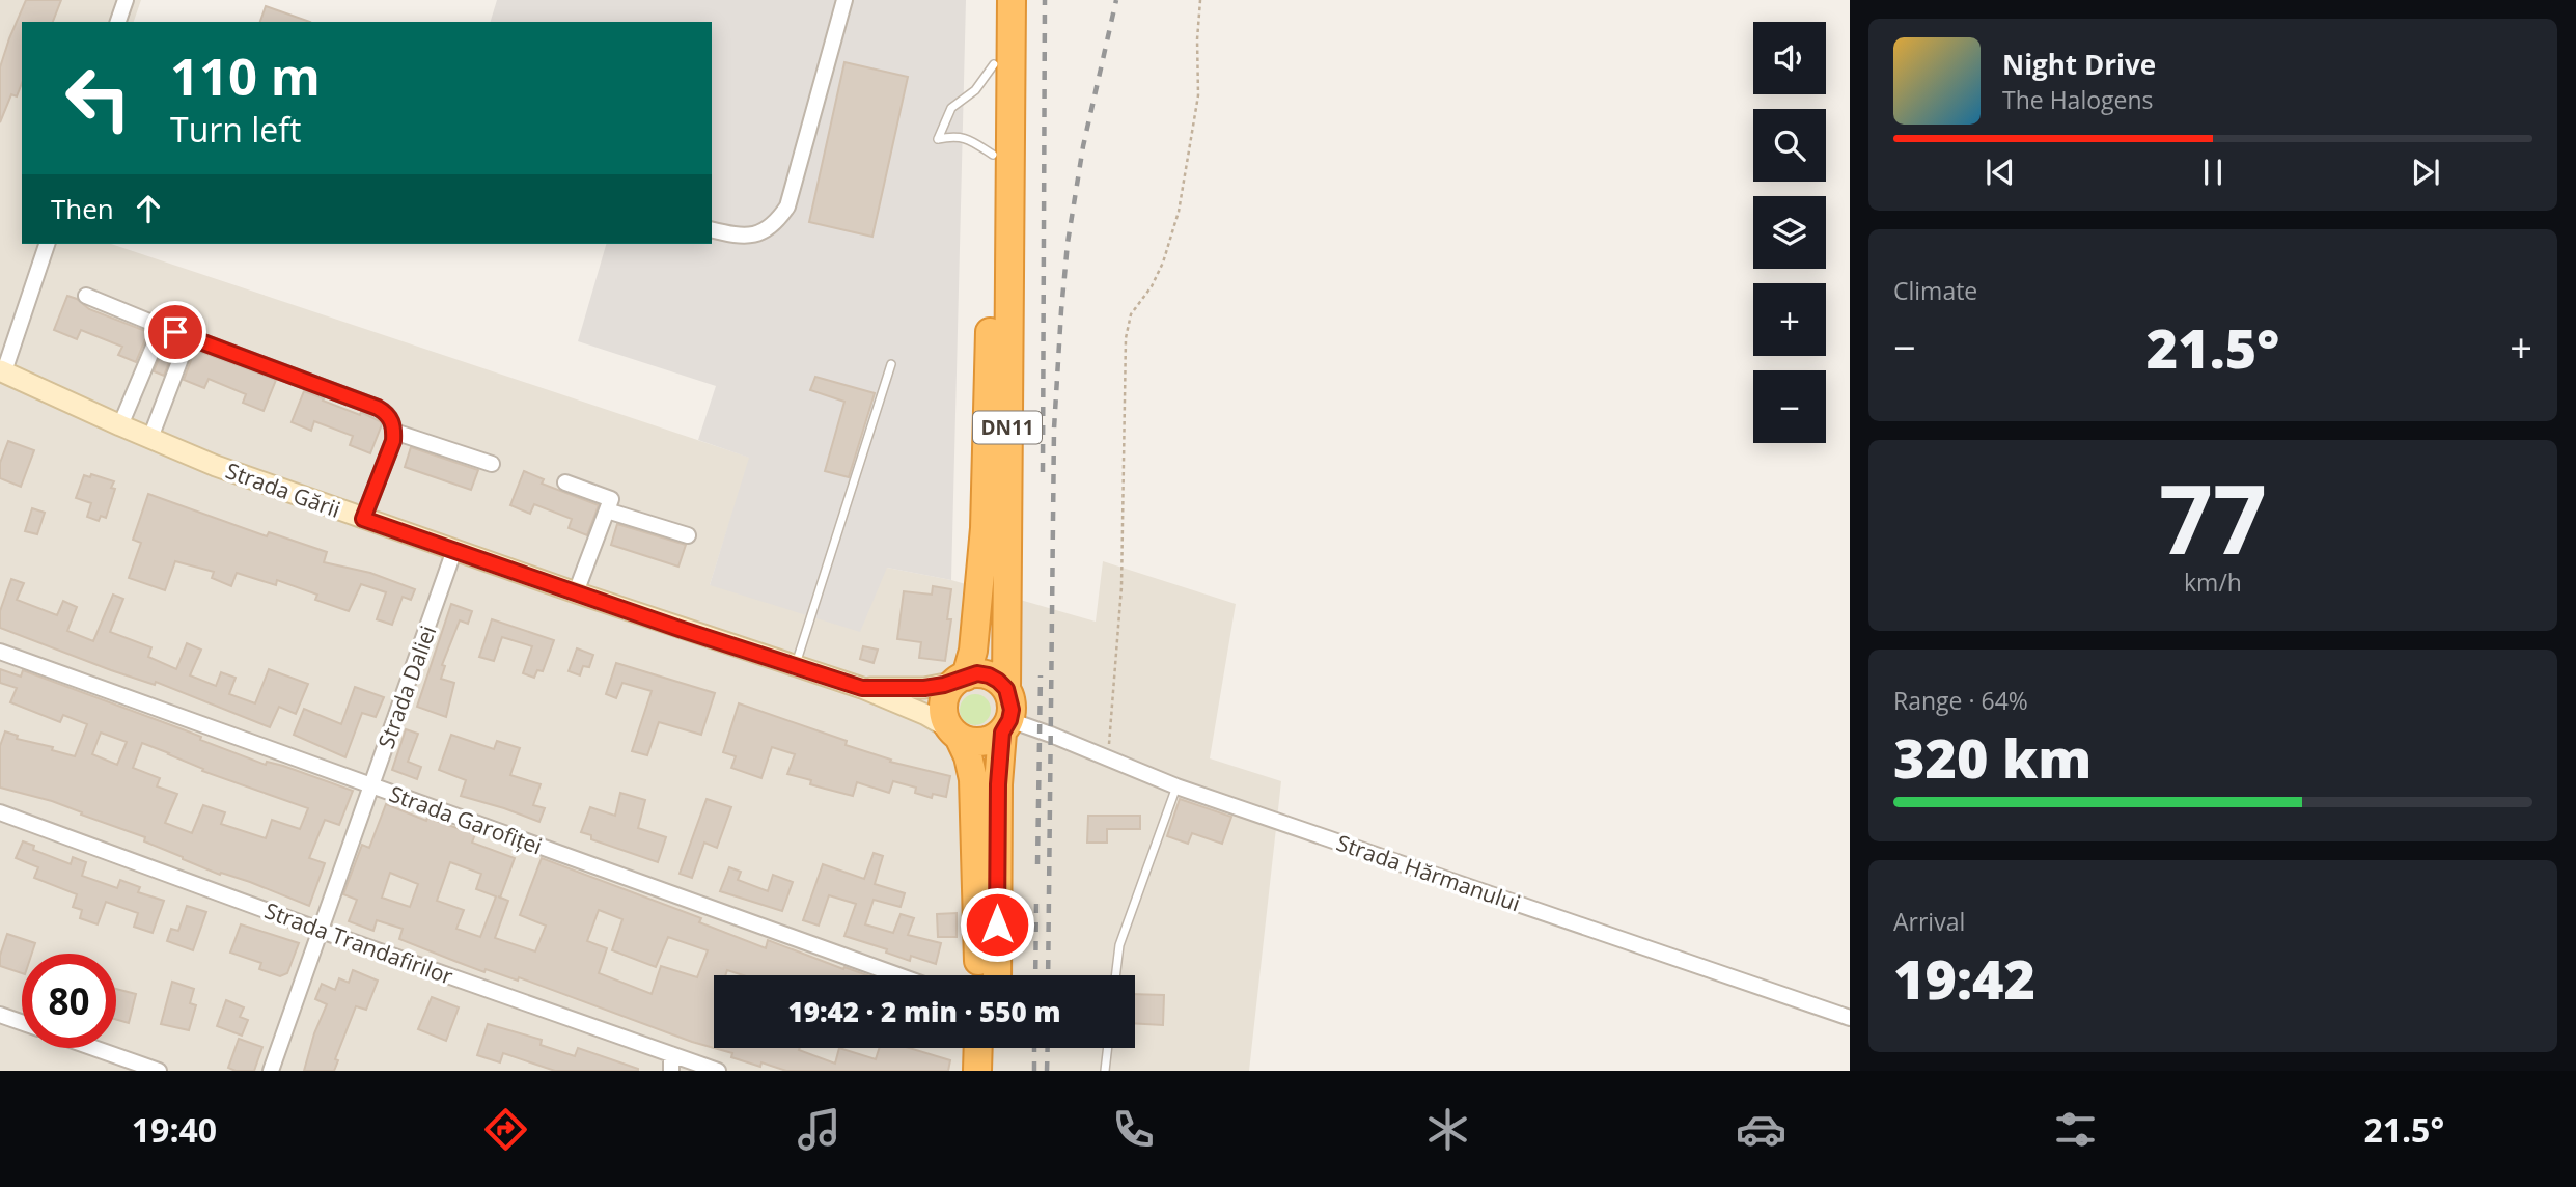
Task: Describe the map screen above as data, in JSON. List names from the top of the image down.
{
  "streets": {
    "highway": ["DN11"],
    "main road": ["Strada Gării"],
    "street": [
      "Strada Daliei",
      "Strada Garofiței",
      "Strada Hărmanului",
      "Strada Trandafirilor"
    ]
  },
  "crossings": [
    ["DN11", "Strada Hărmanului"],
    ["Strada Gării", "Strada Daliei"],
    ["Strada Daliei", "Strada Garofiței"],
    ["Strada Daliei", "Strada Trandafirilor"]
  ],
  "page": {
    "map_buttons": ["+", "−"],
    "turn": ["110 m", "Turn left"],
    "song": ["Night Drive", "The Halogens"],
    "then": "Then",
    "tile": [
      "Climate",
      ["77", "km/h"],
      ["Range · 64%", "320 km"],
      ["Arrival", "19:42"]
    ],
    "heat": ["−", "21.5°", "+"],
    "limit": "80",
    "trip": "19:42 · 2 min · 550 m",
    "tabs": ["19:40", "21.5°"]
  }
}
